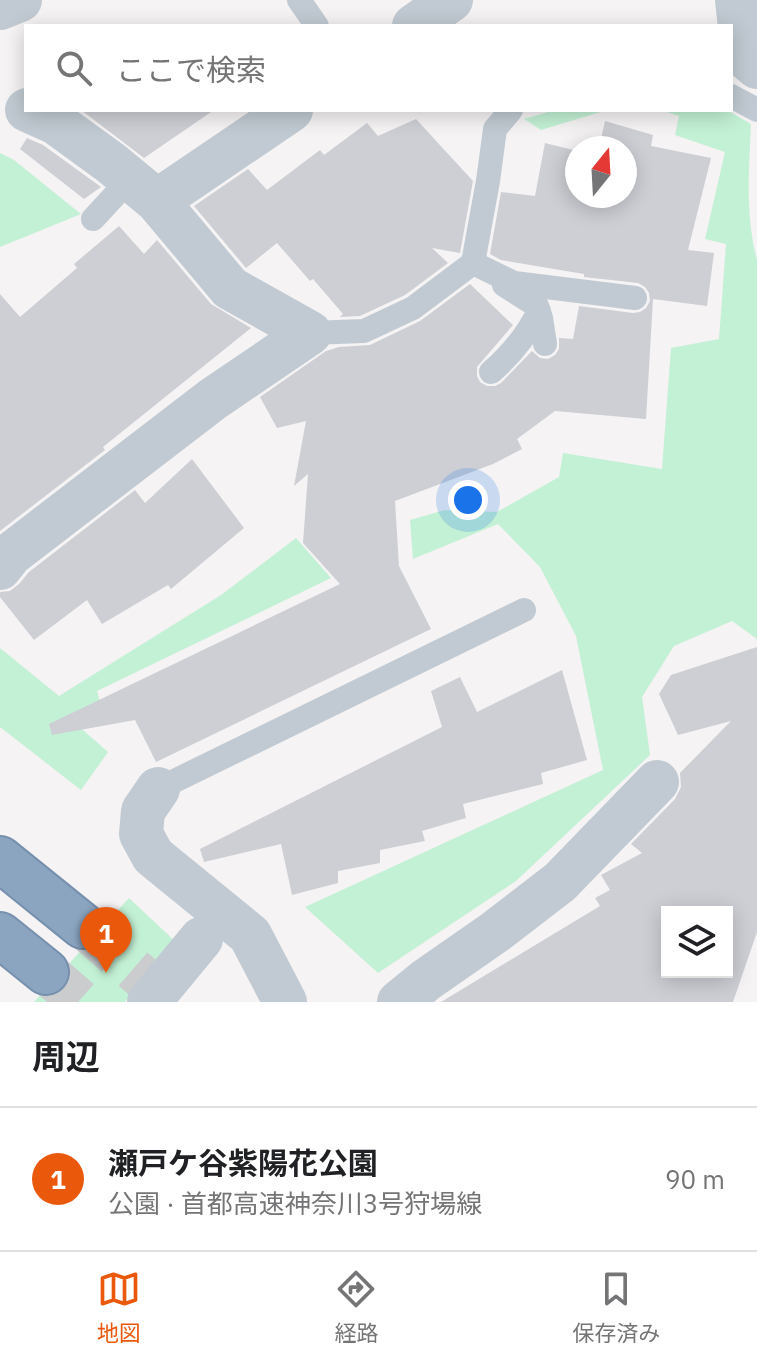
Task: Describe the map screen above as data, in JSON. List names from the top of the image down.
{
  "north": "top",
  "page": {
    "search": "ここで検索",
    "pins": "1",
    "heading": "周辺",
    "list": [
      {
        "mark": "1",
        "name": "瀬戸ケ谷紫陽花公園",
        "note": "公園 · 首都高速神奈川3号狩場線",
        "value": "90 m"
      }
    ],
    "nav": ["地図", "経路", "保存済み"]
  }
}
